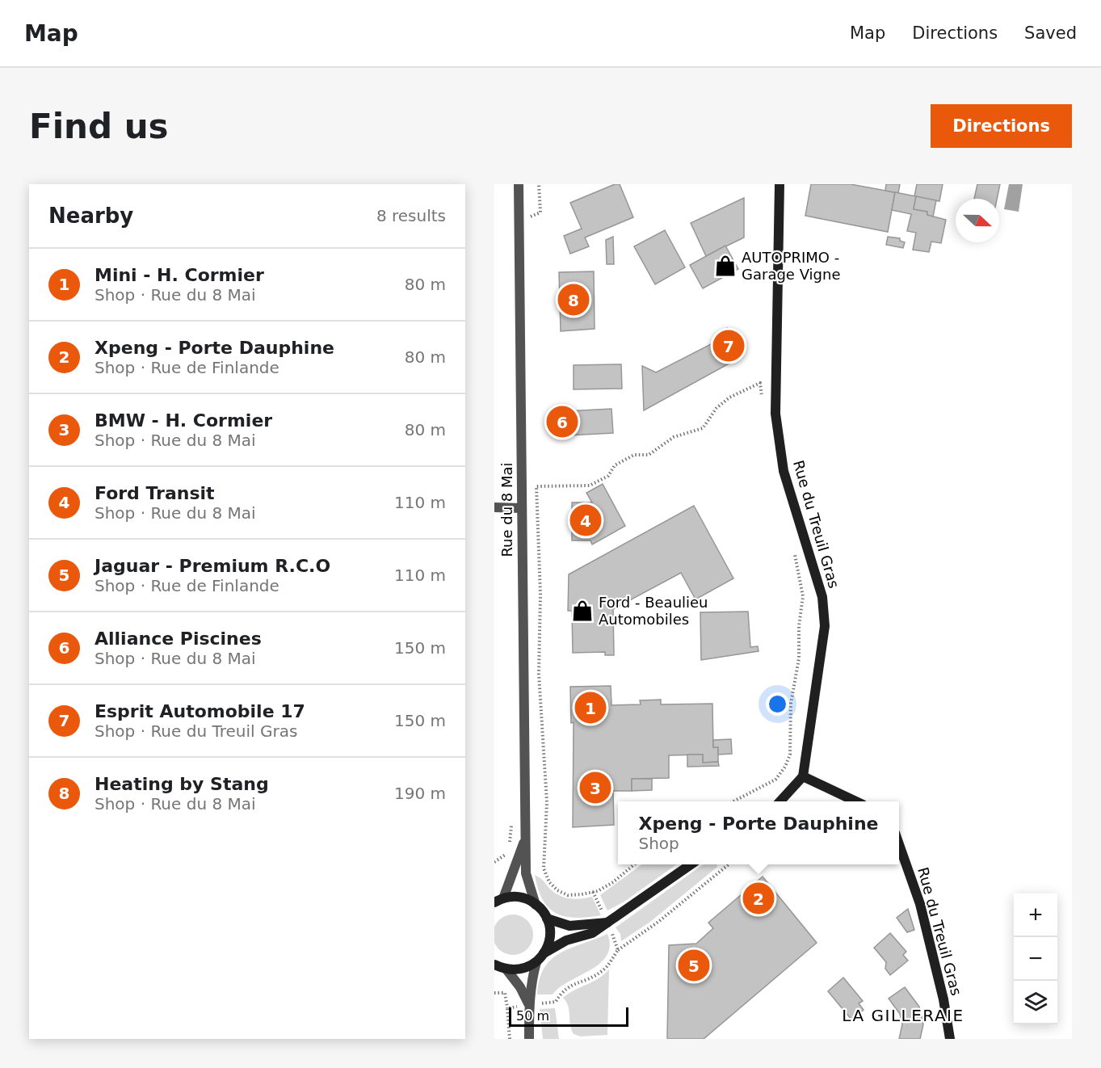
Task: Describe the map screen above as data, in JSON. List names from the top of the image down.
{
  "streets": {
    "street": ["Rue du 8 Mai", "Rue du Treuil Gras"]
  },
  "districts": ["LA GILLERAIE"],
  "places": {
    "shop": ["AUTOPRIMO - Garage Vigne", "Ford - Beaulieu Automobiles"]
  },
  "scale_bar": "50 m",
  "north": "right",
  "page": {
    "header": "Map",
    "nav": ["Map", "Directions", "Saved"],
    "buttons": "Directions",
    "title": "Find us",
    "heading": ["Nearby", "8 results"],
    "list": [
      {
        "mark": "1",
        "name": "Mini - H. Cormier",
        "note": "Shop · Rue du 8 Mai",
        "value": "80 m"
      },
      {
        "mark": "2",
        "name": "Xpeng - Porte Dauphine",
        "note": "Shop · Rue de Finlande",
        "value": "80 m"
      },
      {
        "mark": "3",
        "name": "BMW - H. Cormier",
        "note": "Shop · Rue du 8 Mai",
        "value": "80 m"
      },
      {
        "mark": "4",
        "name": "Ford Transit",
        "note": "Shop · Rue du 8 Mai",
        "value": "110 m"
      },
      {
        "mark": "5",
        "name": "Jaguar - Premium R.C.O",
        "note": "Shop · Rue de Finlande",
        "value": "110 m"
      },
      {
        "mark": "6",
        "name": "Alliance Piscines",
        "note": "Shop · Rue du 8 Mai",
        "value": "150 m"
      },
      {
        "mark": "7",
        "name": "Esprit Automobile 17",
        "note": "Shop · Rue du Treuil Gras",
        "value": "150 m"
      },
      {
        "mark": "8",
        "name": "Heating by Stang",
        "note": "Shop · Rue du 8 Mai",
        "value": "190 m"
      }
    ],
    "pins": [
      "8",
      "7",
      "6",
      "4",
      "1",
      "3",
      "2",
      "5"
    ],
    "popup": ["Xpeng - Porte Dauphine", "Shop"],
    "map_buttons": ["+", "−"],
    "scale": "50 m"
  }
}
